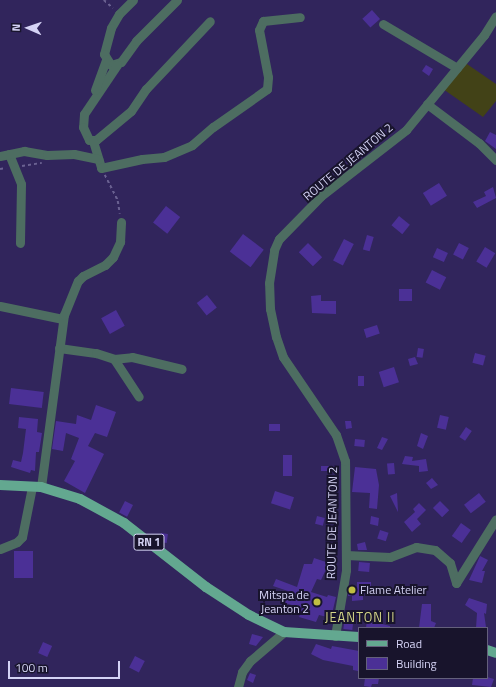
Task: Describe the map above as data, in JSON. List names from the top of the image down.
{
  "streets": {
    "main road": ["RN 1"],
    "street": ["ROUTE DE JEANTON 2"]
  },
  "crossings": [
    ["ROUTE DE JEANTON 2", "RN 1"]
  ],
  "districts": ["JEANTON II"],
  "places": ["Flame Atelier", "Mitspa de Jeanton 2"],
  "legend": ["Road", "Building"],
  "scale_bar": "100 m",
  "north": "left"
}
